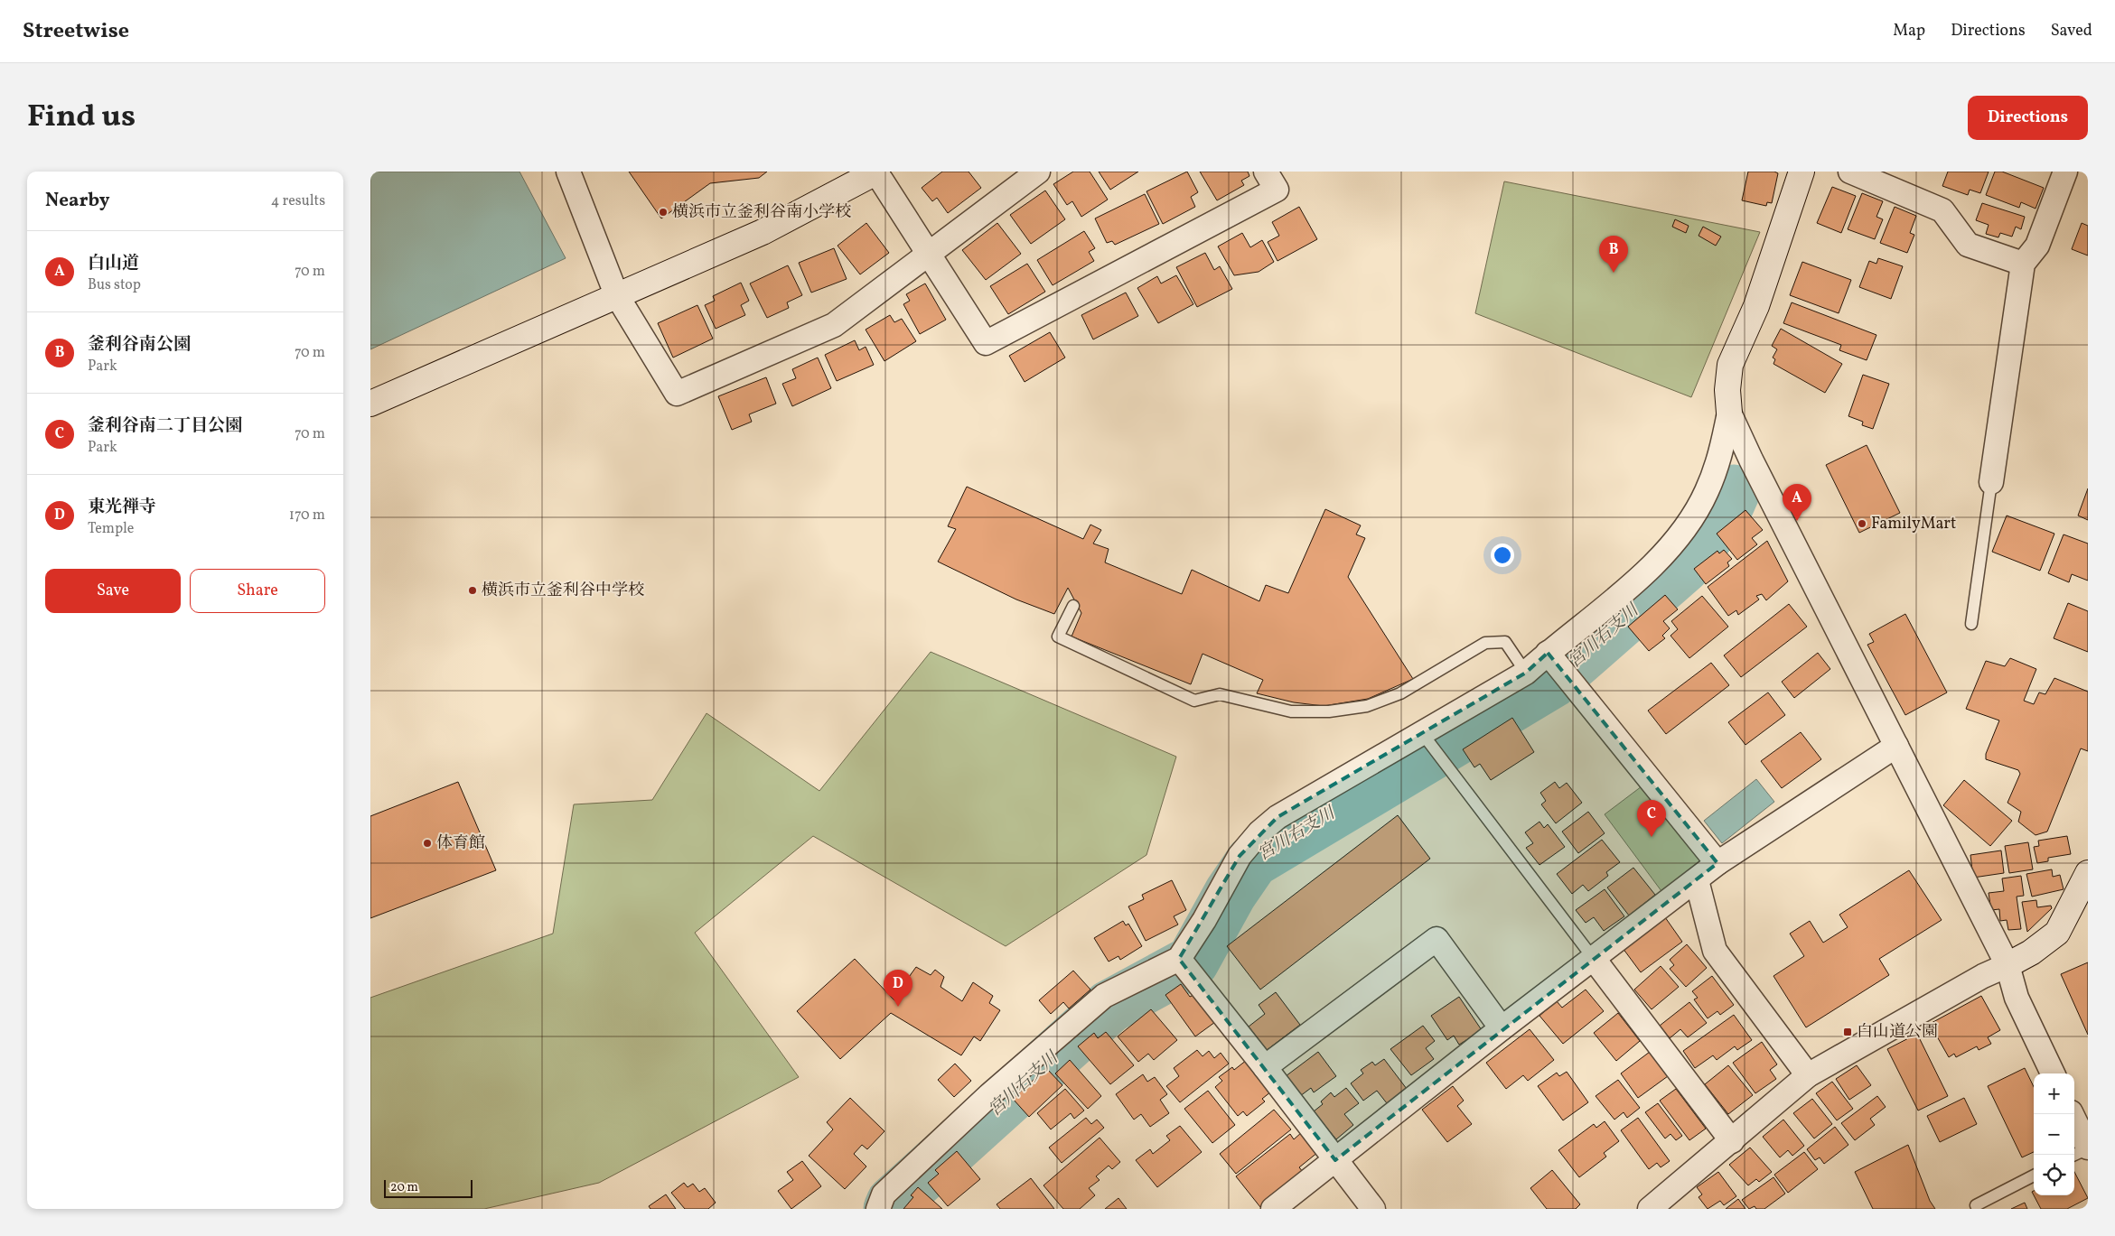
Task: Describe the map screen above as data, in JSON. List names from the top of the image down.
{
  "water": ["宮川右支川"],
  "places": {
    "other": [
      "横浜市立釜利谷南小学校",
      "FamilyMart",
      "横浜市立釜利谷中学校",
      "体育館"
    ],
    "transit": ["白山道公園"]
  },
  "scale_bar": "20 m",
  "page": {
    "header": "Streetwise",
    "nav": ["Map", "Directions", "Saved"],
    "title": "Find us",
    "buttons": [
      "Directions",
      ["Save", "Share"]
    ],
    "heading": ["Nearby", "4 results"],
    "list": [
      {
        "mark": "A",
        "name": "白山道",
        "note": "Bus stop",
        "value": "70 m"
      },
      {
        "mark": "B",
        "name": "釜利谷南公園",
        "note": "Park",
        "value": "70 m"
      },
      {
        "mark": "C",
        "name": "釜利谷南二丁目公園",
        "note": "Park",
        "value": "70 m"
      },
      {
        "mark": "D",
        "name": "東光禅寺",
        "note": "Temple",
        "value": "170 m"
      }
    ],
    "pins": [
      "B",
      "A",
      "C",
      "D"
    ],
    "map_buttons": ["+", "−"],
    "scale": "20 m"
  }
}
